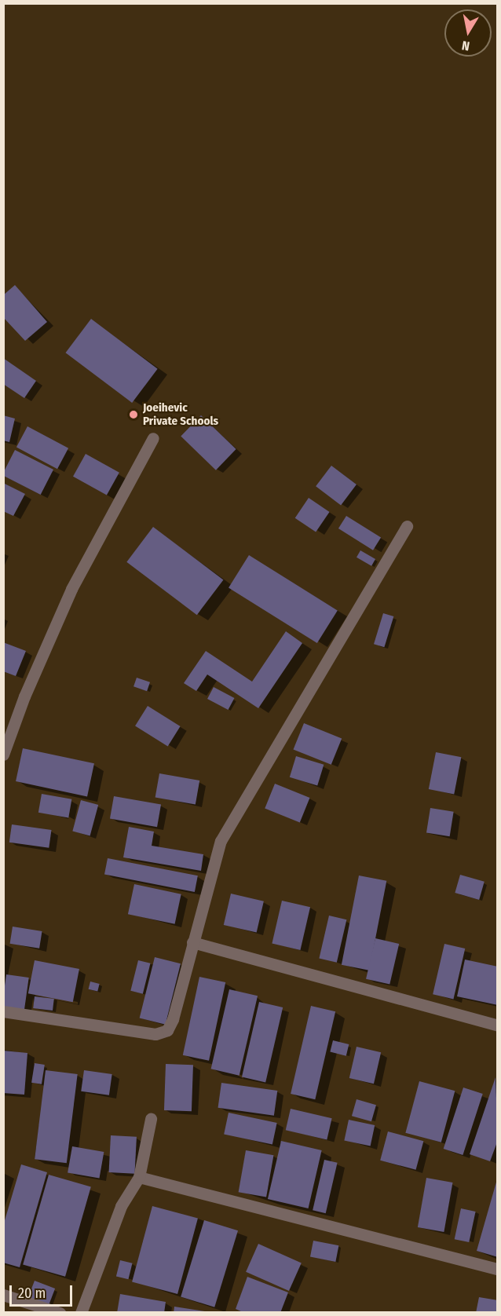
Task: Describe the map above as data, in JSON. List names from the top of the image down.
{
  "places": ["Joeihevic Private Schools"],
  "scale_bar": "20 m",
  "north": "bottom"
}
